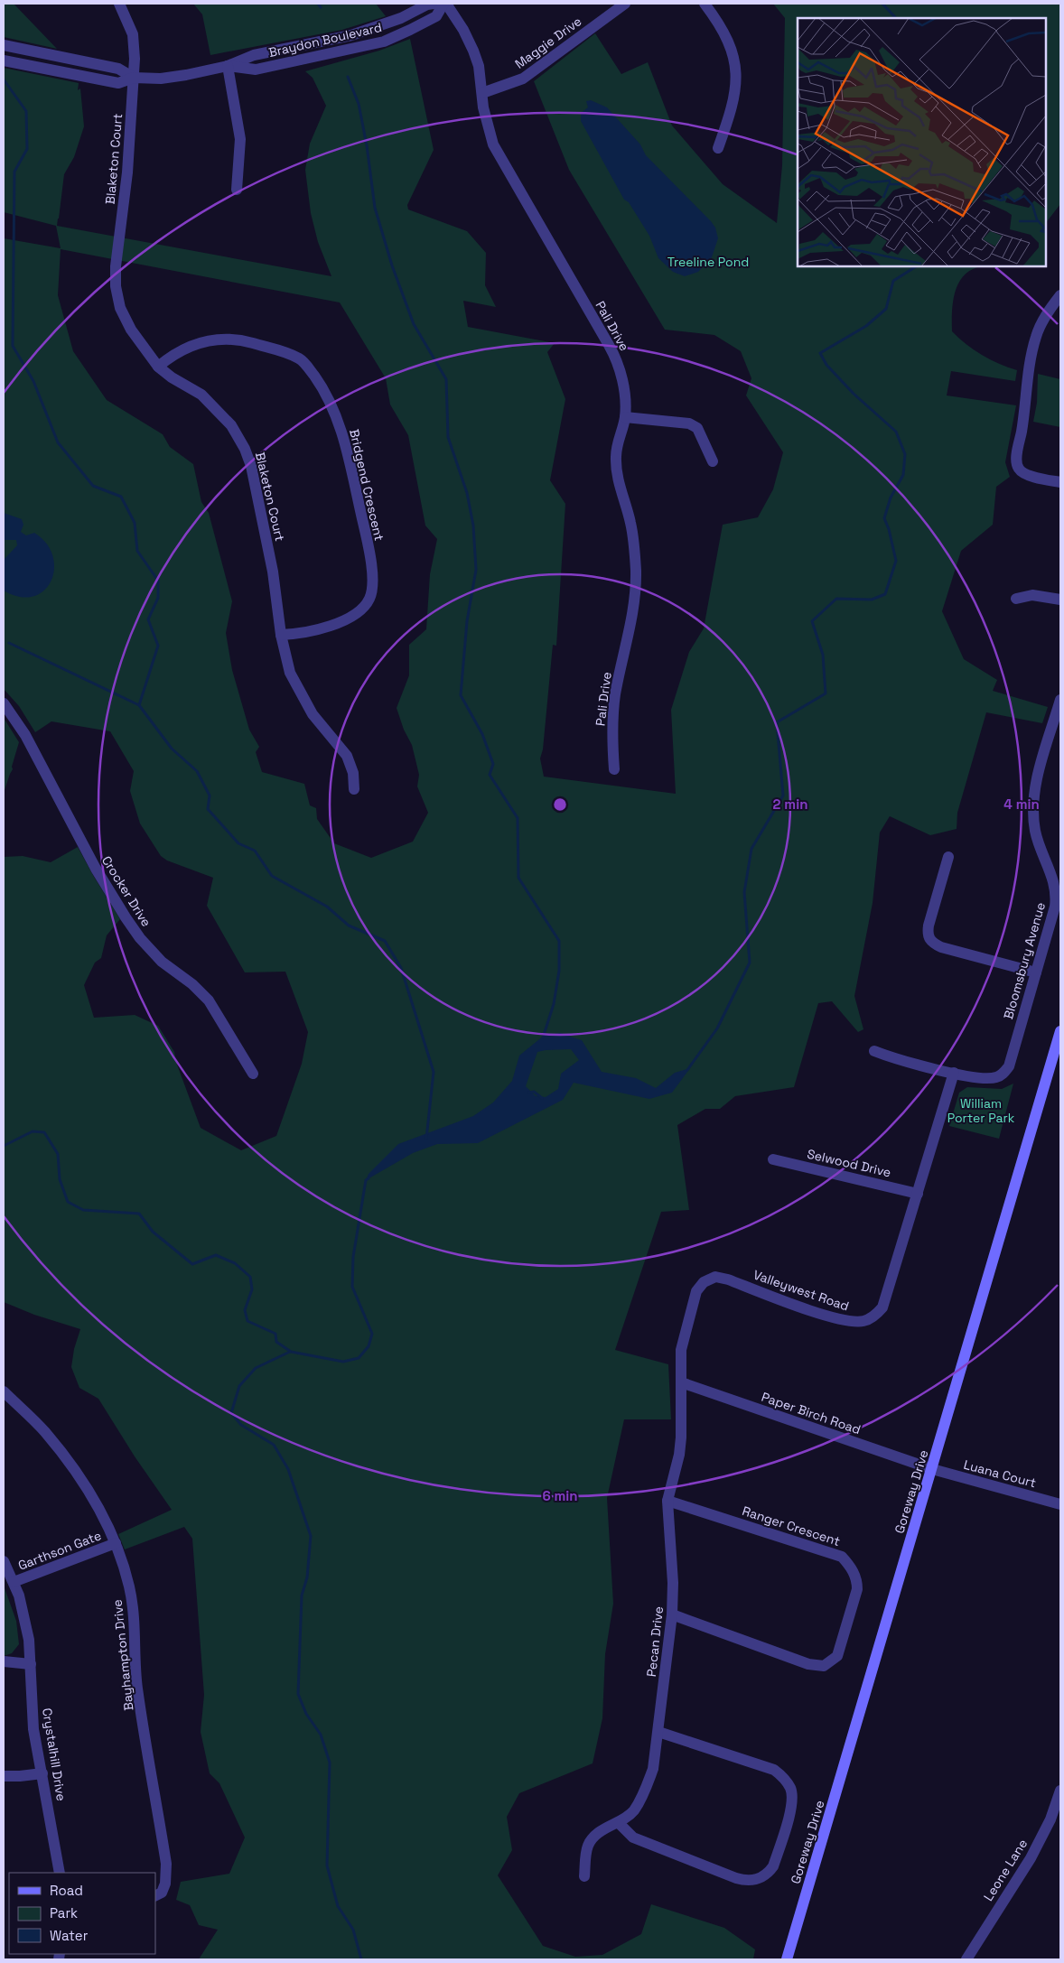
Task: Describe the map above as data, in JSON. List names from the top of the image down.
{
  "streets": {
    "street": [
      "Braydon Boulevard",
      "Maggie Drive",
      "Blaketon Court",
      "Pali Drive",
      "Bridgend Crescent",
      "Crocker Drive",
      "Bloomsbury Avenue",
      "Selwood Drive",
      "Valleywest Road",
      "Paper Birch Road",
      "Luana Court",
      "Goreway Drive",
      "Ranger Crescent",
      "Garthson Gate",
      "Pecan Drive",
      "Bayhampton Drive",
      "Crystalhill Drive",
      "Leone Lane"
    ]
  },
  "crossings": [
    ["Braydon Boulevard", "Blaketon Court"],
    ["Braydon Boulevard", "Pali Drive"],
    ["Maggie Drive", "Pali Drive"],
    ["Blaketon Court", "Bridgend Crescent"],
    ["Bloomsbury Avenue", "Valleywest Road"],
    ["Selwood Drive", "Valleywest Road"],
    ["Valleywest Road", "Paper Birch Road"],
    ["Valleywest Road", "Pecan Drive"],
    ["Paper Birch Road", "Luana Court"],
    ["Paper Birch Road", "Goreway Drive"],
    ["Paper Birch Road", "Pecan Drive"],
    ["Luana Court", "Goreway Drive"],
    ["Ranger Crescent", "Pecan Drive"],
    ["Garthson Gate", "Bayhampton Drive"],
    ["Garthson Gate", "Crystalhill Drive"]
  ],
  "parks": ["Treeline Pond", "William Porter Park"],
  "legend": ["Road", "Park", "Water"],
  "rings": ["2 min", "4 min", "6 min"]
}
